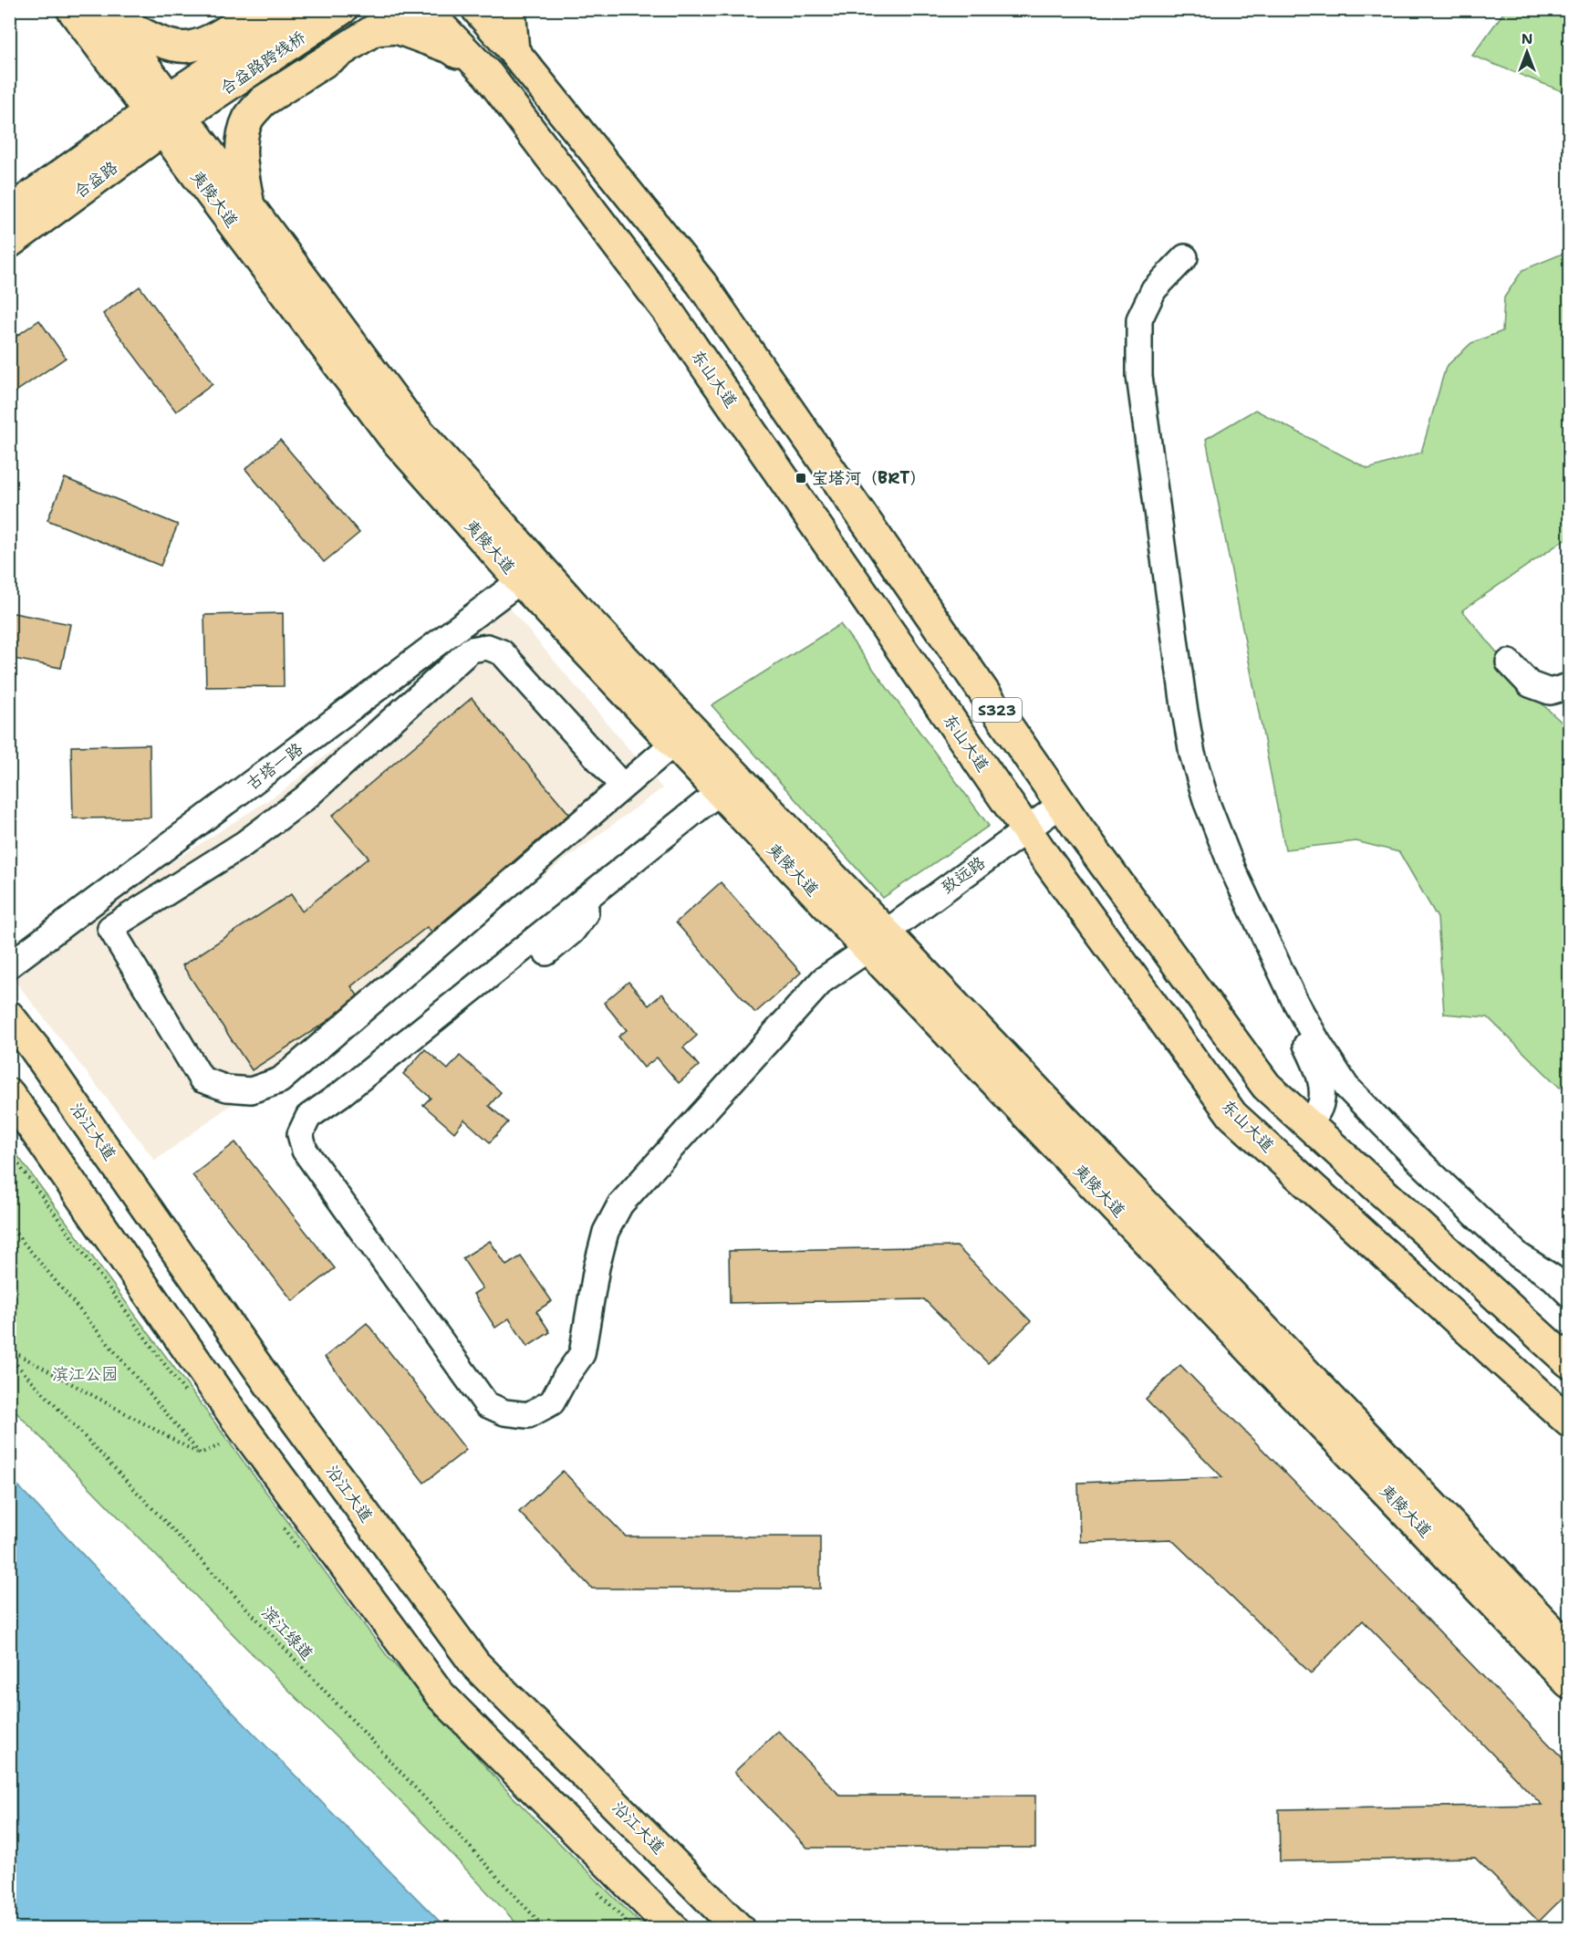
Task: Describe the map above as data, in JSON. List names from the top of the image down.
{
  "streets": {
    "main road": [
      "合益路跨线桥",
      "合益路",
      "夷陵大道",
      "东山大道",
      "S323",
      "沿江大道"
    ],
    "street": ["古塔一路", "致远路"],
    "path": ["滨江绿道"]
  },
  "crossings": [
    ["合益路跨线桥", "合益路"],
    ["合益路跨线桥", "夷陵大道"],
    ["合益路", "夷陵大道"],
    ["夷陵大道", "古塔一路"],
    ["夷陵大道", "致远路"],
    ["东山大道", "致远路"],
    ["S323", "致远路"]
  ],
  "parks": ["滨江公园"],
  "places": {
    "transit": ["宝塔河（BRT）"]
  },
  "north": "top"
}
